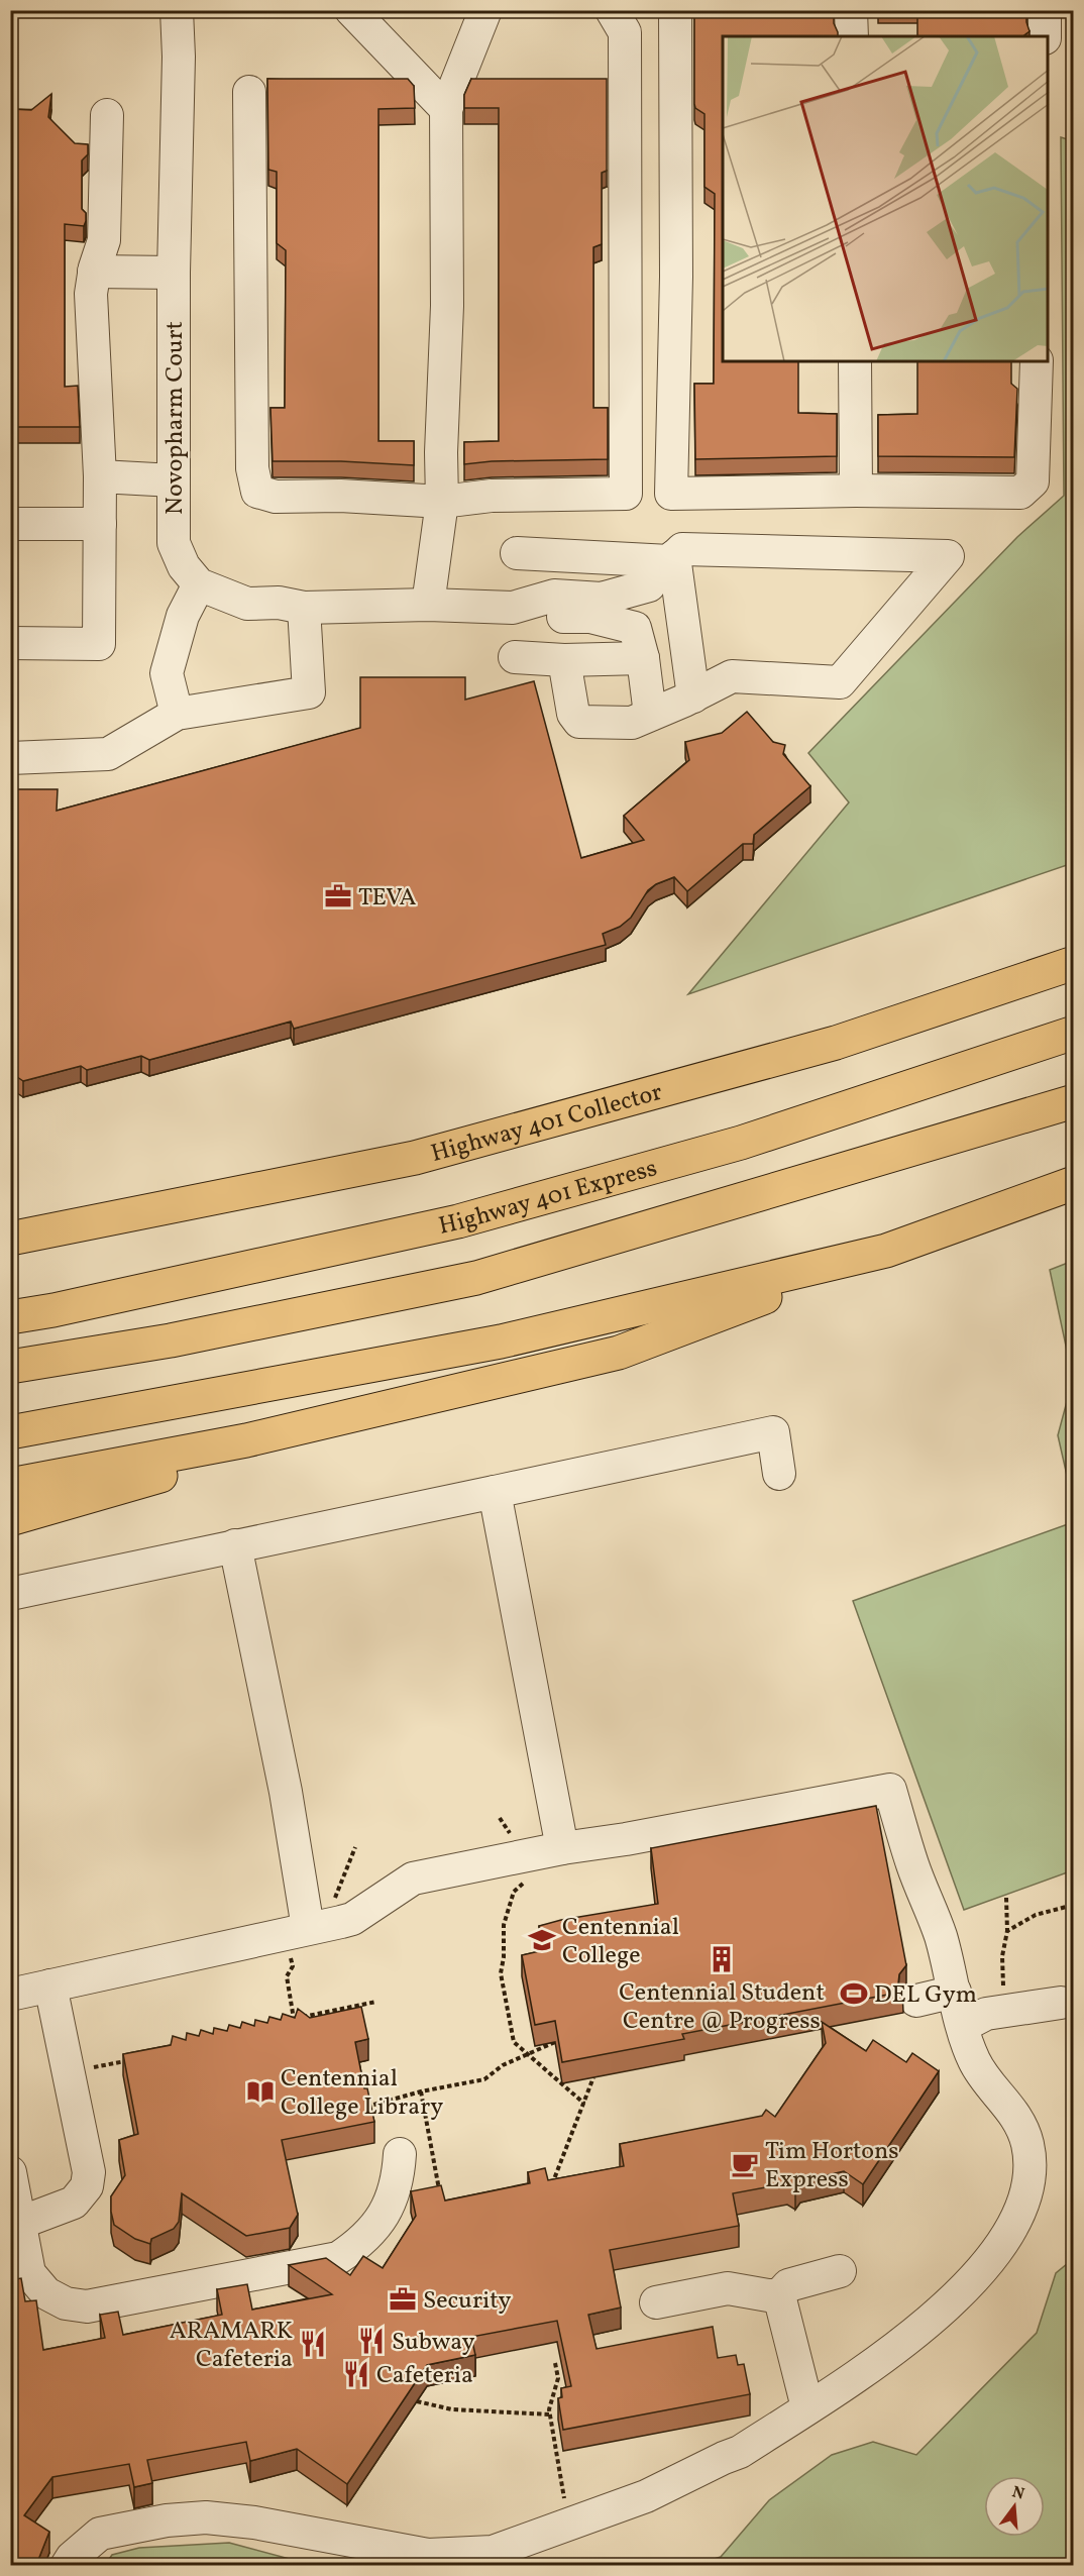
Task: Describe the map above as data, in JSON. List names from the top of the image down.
{
  "streets": {
    "highway": ["Highway 401 Collector", "Highway 401 Express"],
    "street": ["Novopharm Court"]
  },
  "places": {
    "office": ["TEVA", "Security"],
    "school or university": ["Centennial College"],
    "building": ["Centennial Student Centre @ Progress"],
    "sports": ["DEL Gym"],
    "library": ["Centennial College Library"],
    "cafe": ["Tim Hortons Express"],
    "restaurant": ["Subway", "ARAMARK Cafeteria", "Cafeteria"]
  },
  "north": "top"
}
